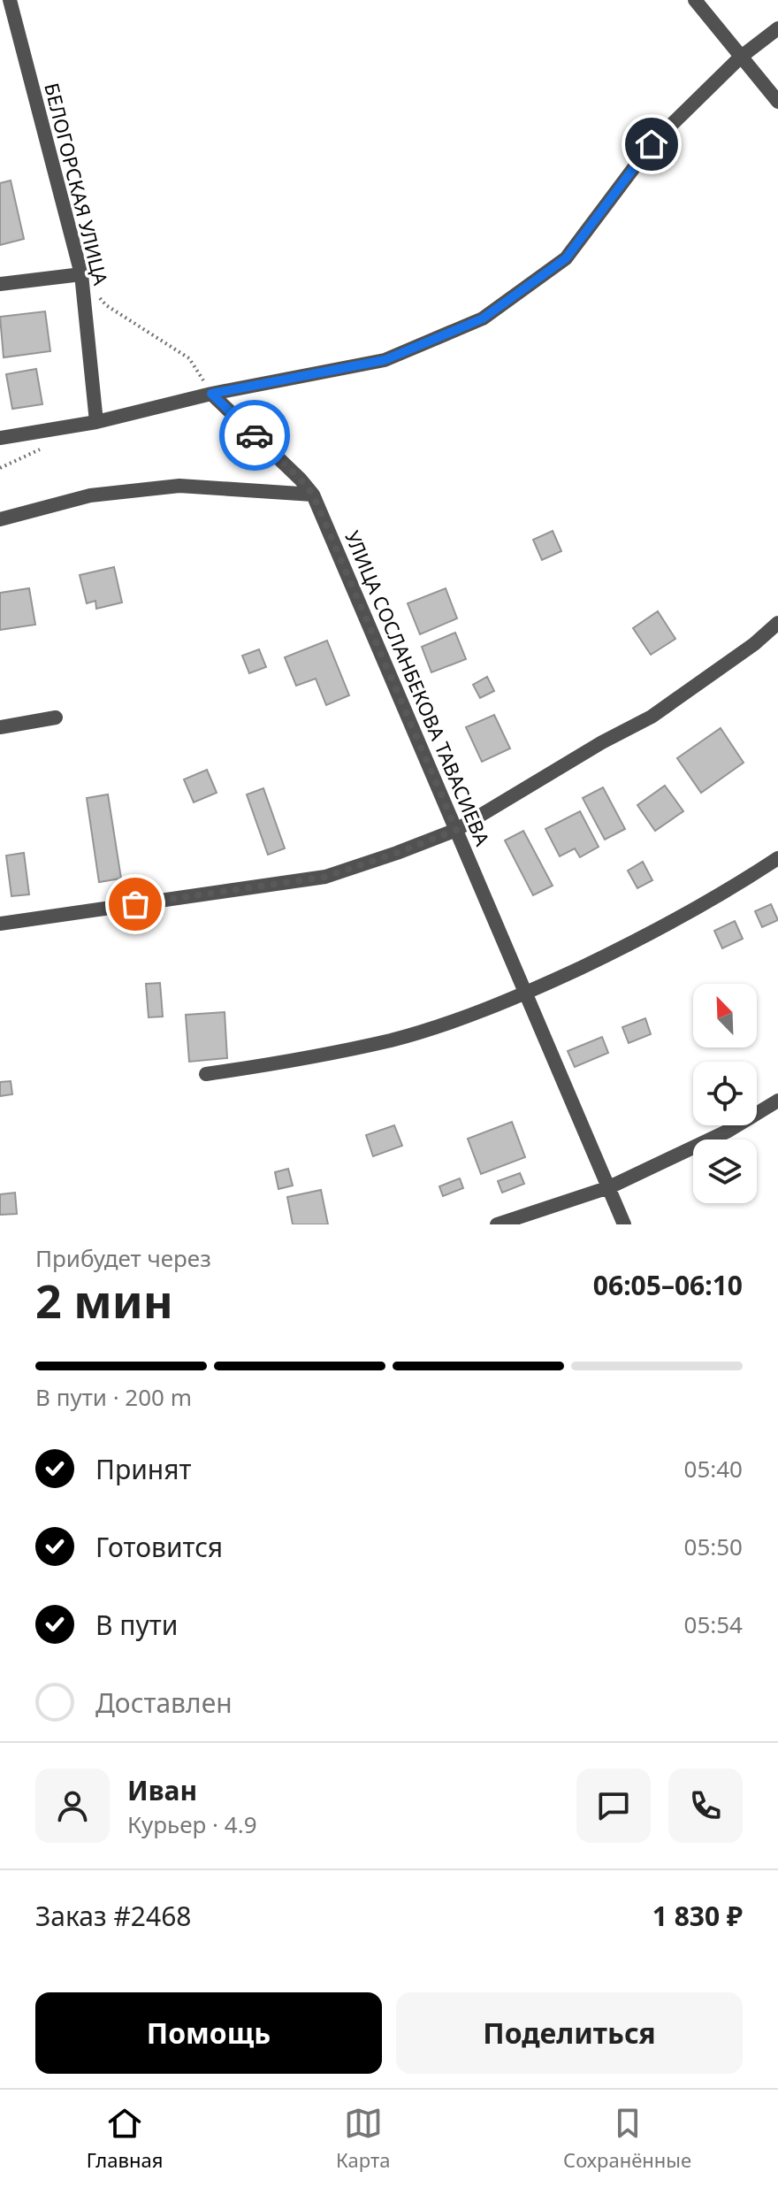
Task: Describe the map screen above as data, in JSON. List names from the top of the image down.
{
  "streets": {
    "street": ["БЕЛОГОРСКАЯ УЛИЦА", "УЛИЦА СОСЛАНБЕКОВА ТАВАСИЕВА"]
  },
  "north": "top left",
  "page": {
    "heading": ["2 мин", "Прибудет через", "06:05–06:10"],
    "panel": [
      "Иван",
      "Курьер · 4.9",
      "Заказ #2468",
      "1 830 ₽"
    ],
    "bar": "В пути · 200 m",
    "list": [
      ["Принят", "05:40"],
      ["Готовится", "05:50"],
      ["В пути", "05:54"],
      "Доставлен"
    ],
    "buttons": ["Помощь", "Поделиться"],
    "tabs": ["Главная", "Карта", "Сохранённые"]
  }
}
